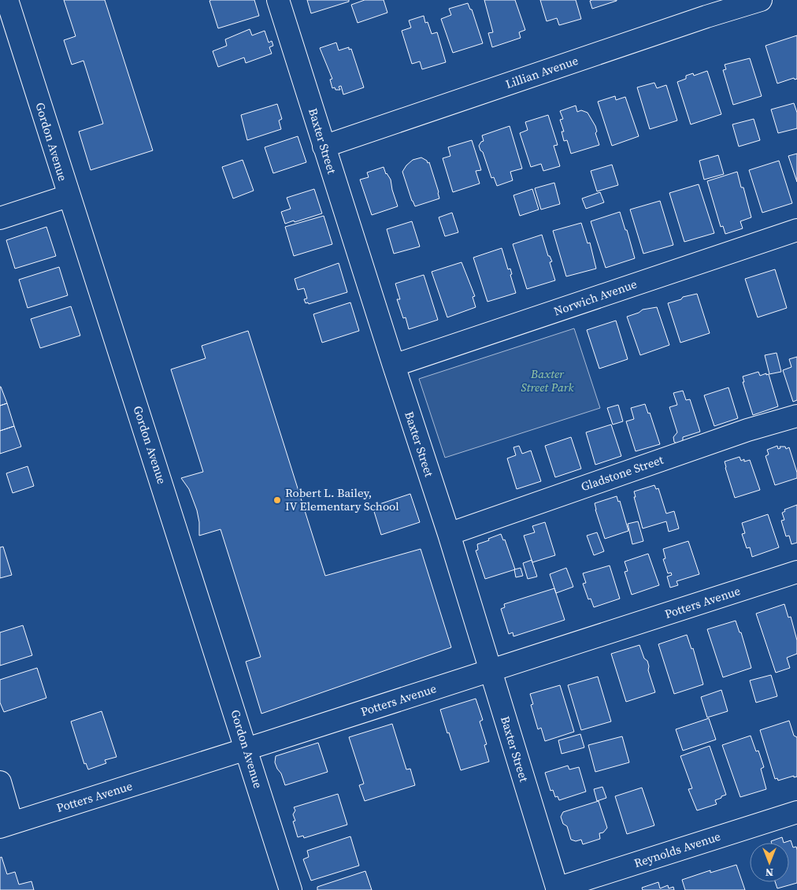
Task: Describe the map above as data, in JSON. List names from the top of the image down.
{
  "streets": {
    "street": [
      "Lillian Avenue",
      "Baxter Street",
      "Gordon Avenue",
      "Norwich Avenue",
      "Gladstone Street",
      "Potters Avenue",
      "Reynolds Avenue"
    ]
  },
  "crossings": [
    ["Lillian Avenue", "Baxter Street"],
    ["Baxter Street", "Norwich Avenue"],
    ["Baxter Street", "Gladstone Street"],
    ["Baxter Street", "Potters Avenue"],
    ["Baxter Street", "Reynolds Avenue"],
    ["Gordon Avenue", "Potters Avenue"]
  ],
  "parks": ["Baxter Street Park"],
  "places": ["Robert L. Bailey, IV Elementary School"],
  "north": "bottom"
}
